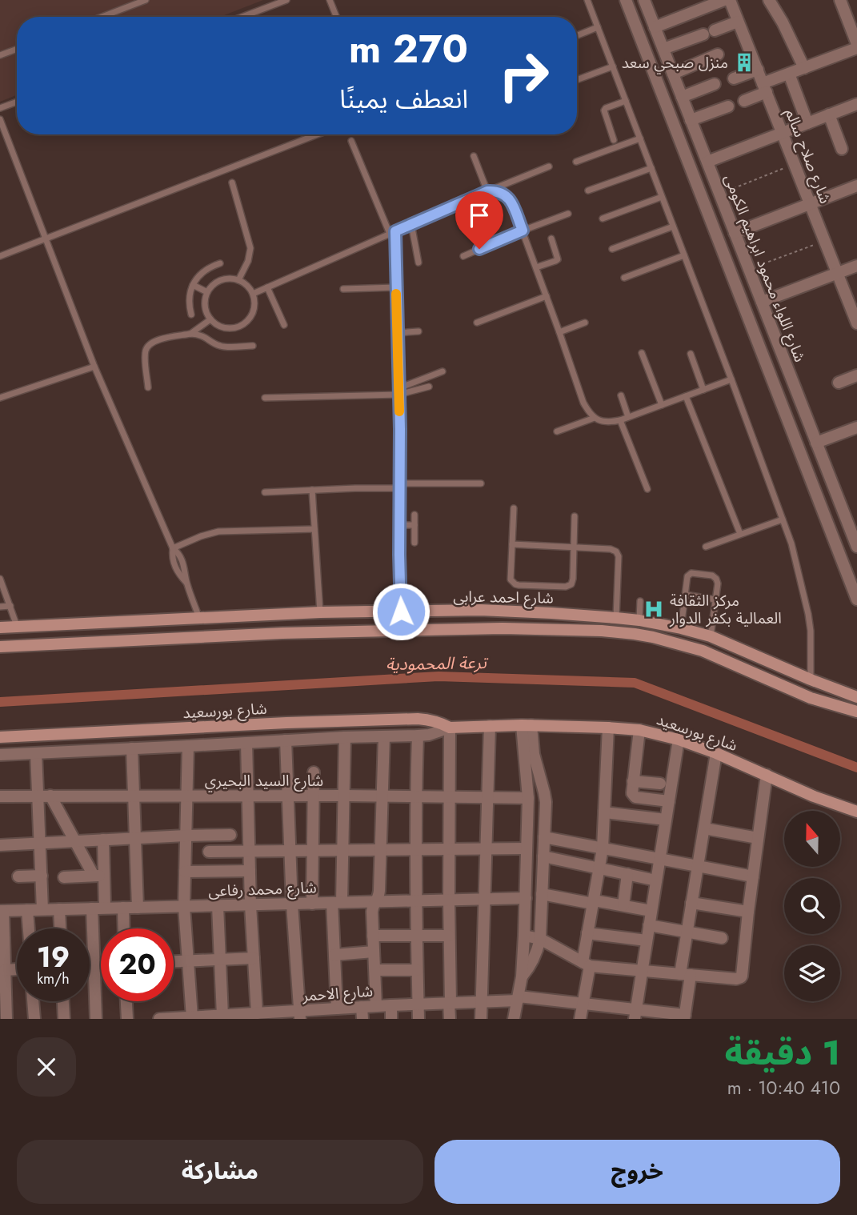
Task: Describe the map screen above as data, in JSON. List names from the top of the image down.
{
  "streets": {
    "main road": ["شارع احمد عرابى", "شارع بورسعيد"],
    "street": [
      "شارع صلاح سالم",
      "شارع اللواء محمود ابراهيم الكومى",
      "شارع السيد البحيري",
      "شارع محمد رفاعى",
      "شارع الاحمر"
    ]
  },
  "water": ["ترعة المحمودية"],
  "places": {
    "building": ["منزل صبحي سعد"],
    "hospital": ["مركز الثقافة العمالية بكفر الدوار"]
  },
  "north": "top",
  "page": {
    "turn": ["270 m", "انعطف يمينًا"],
    "speed": "19 km/h",
    "limit": "20",
    "heading": ["1 دقيقة", "410 m · 10:40"],
    "buttons": ["خروج", "مشاركة"]
  }
}
